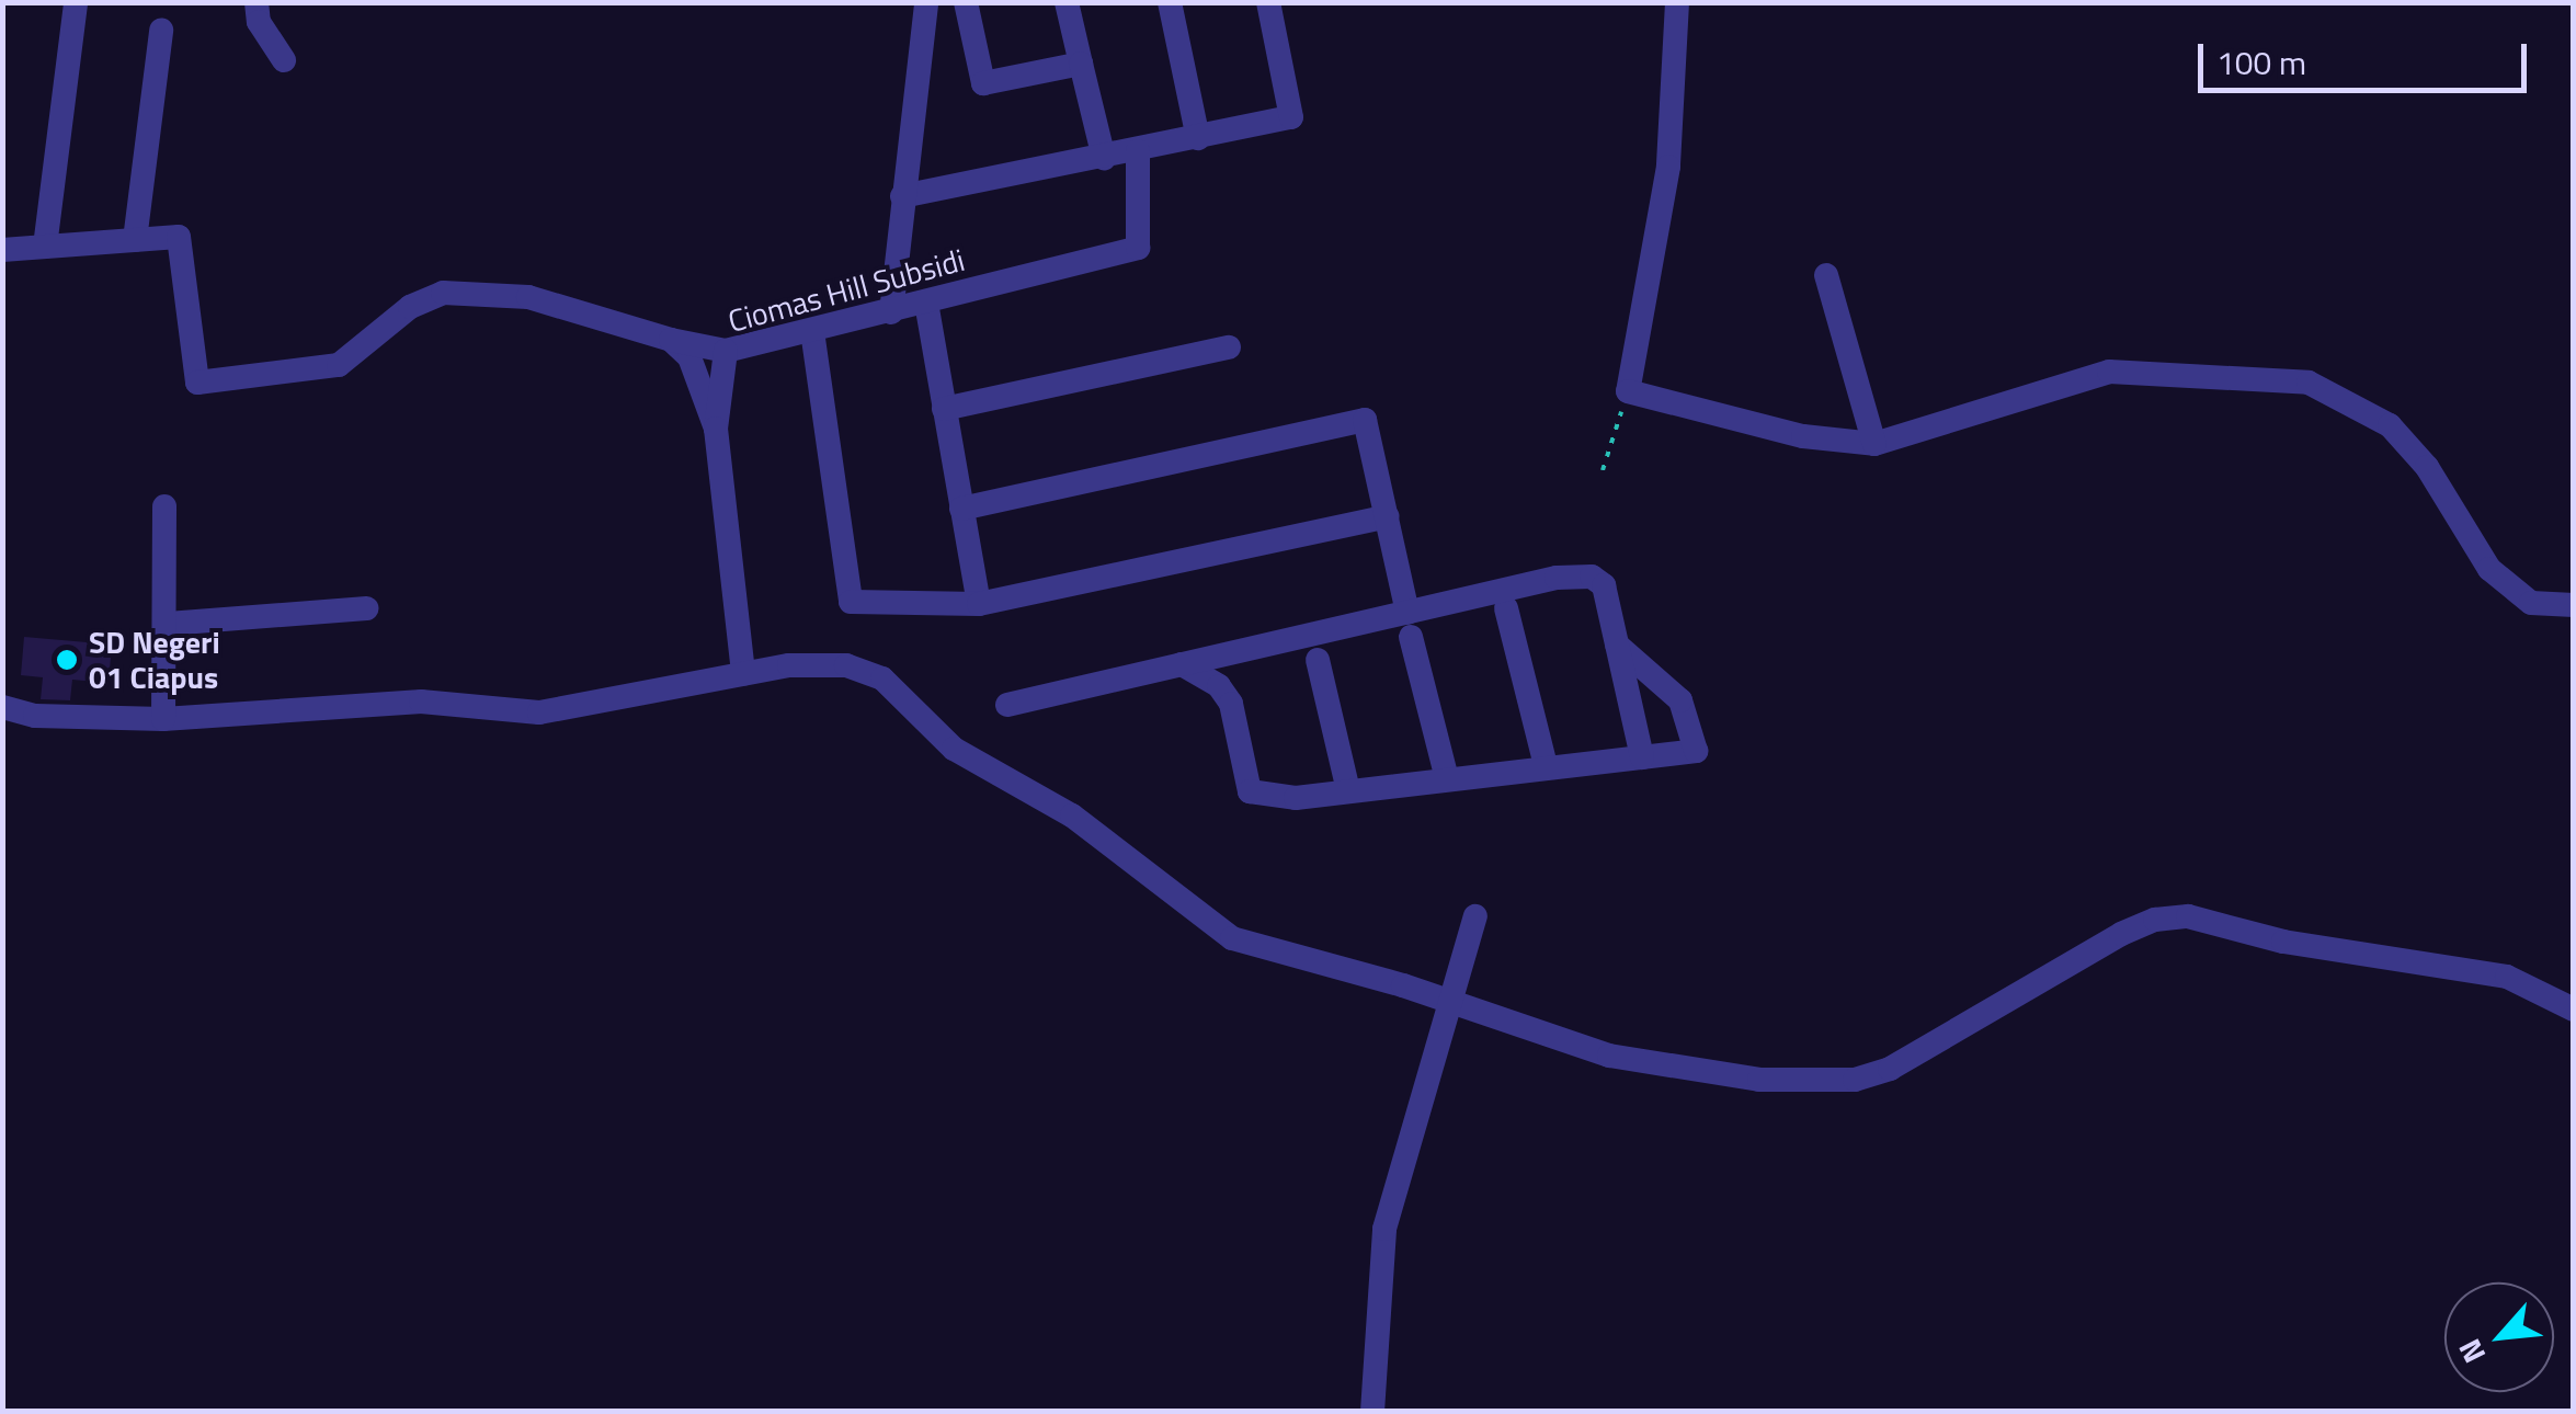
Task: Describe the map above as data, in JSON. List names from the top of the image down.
{
  "streets": {
    "street": ["Ciomas Hill Subsidi"]
  },
  "places": ["SD Negeri 01 Ciapus"],
  "scale_bar": "100 m",
  "north": "bottom left"
}
